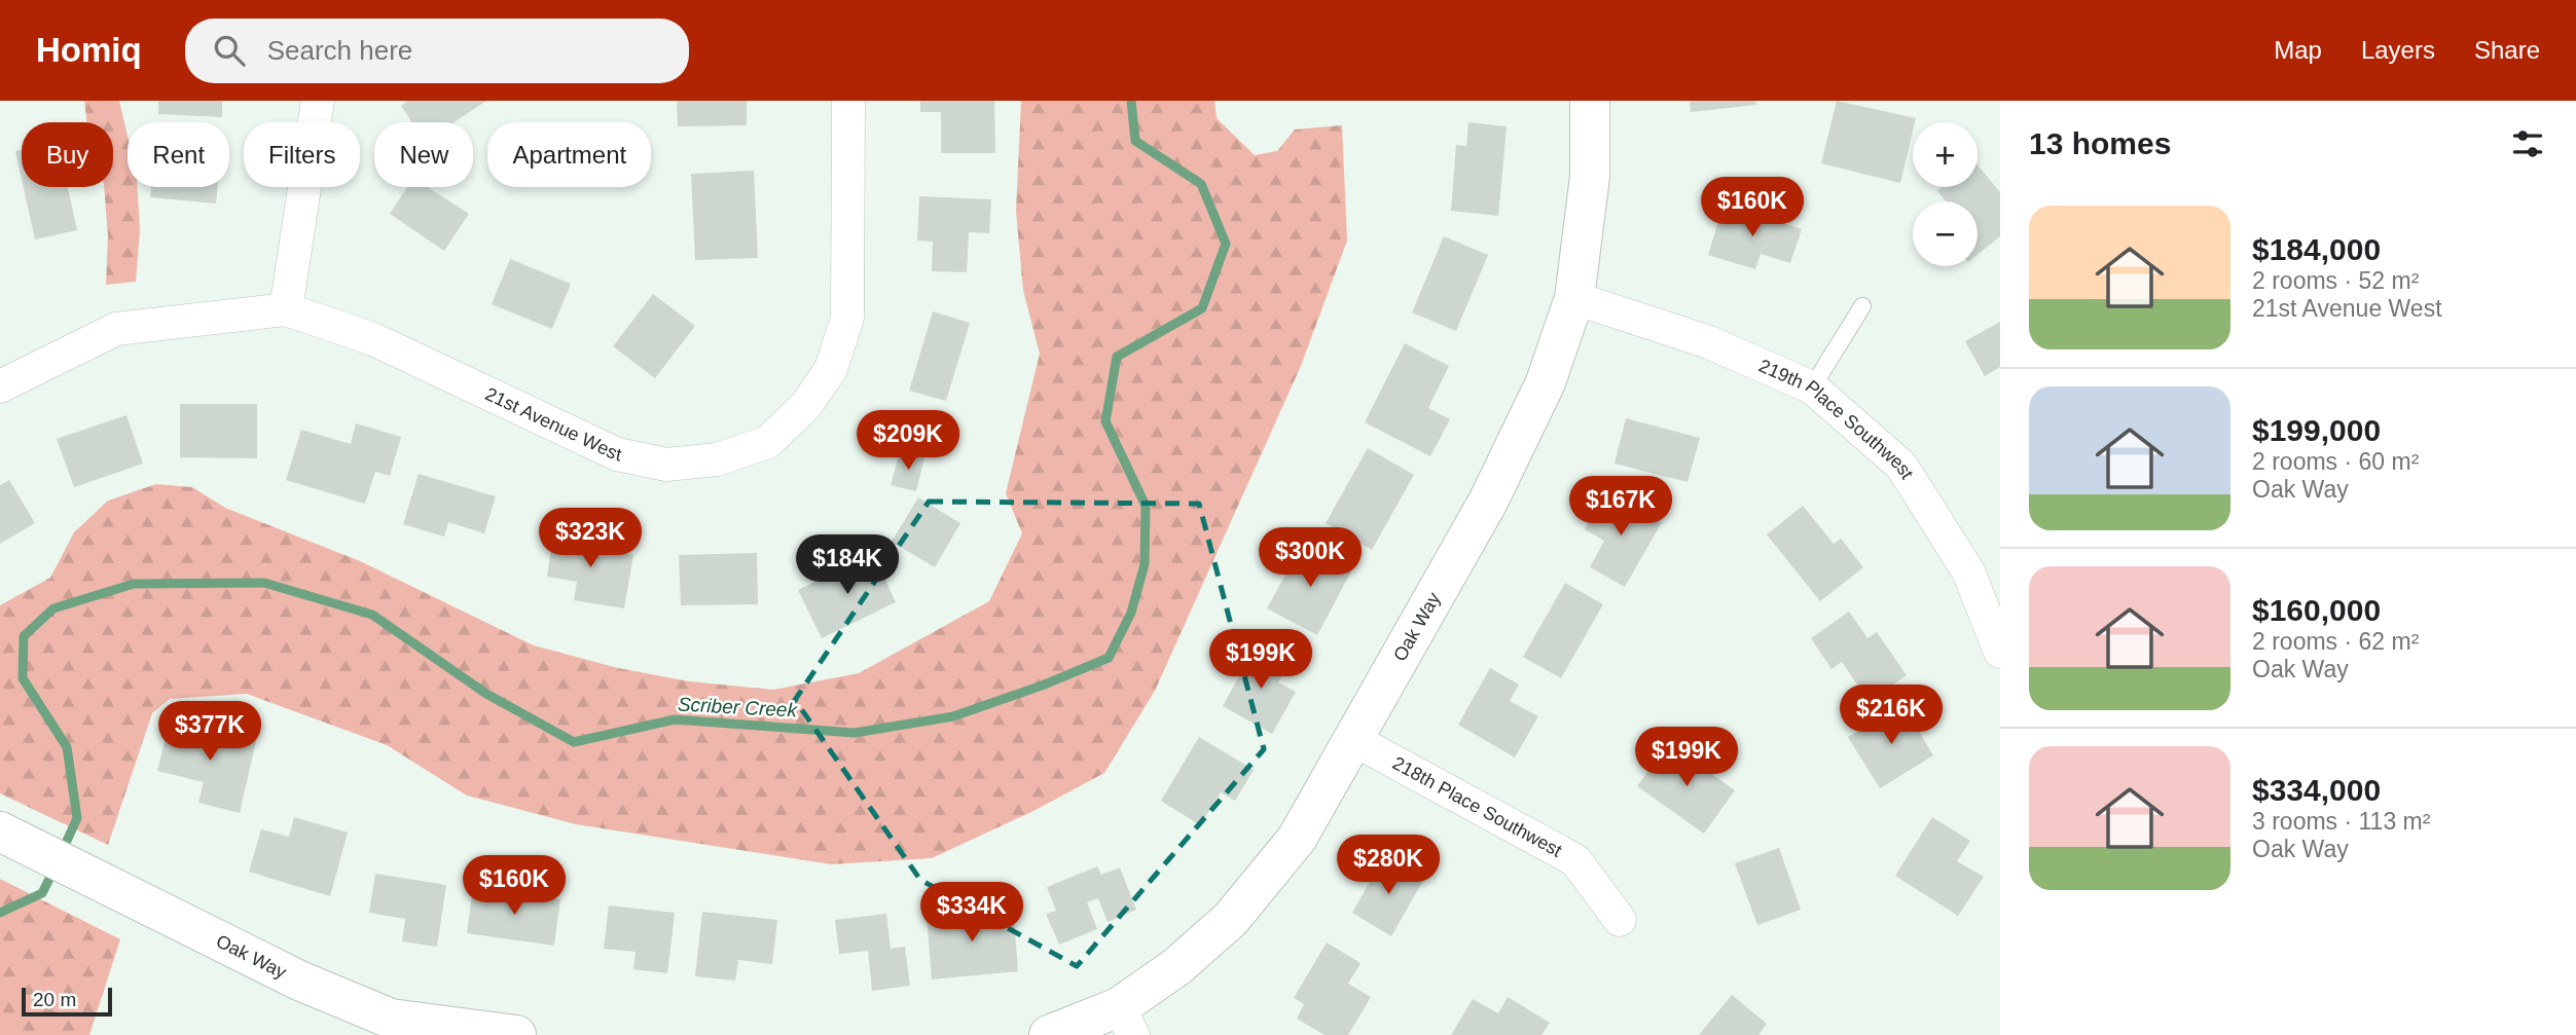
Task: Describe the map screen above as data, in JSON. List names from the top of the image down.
{
  "streets": {
    "street": [
      "21st Avenue West",
      "219th Place Southwest",
      "Oak Way",
      "218th Place Southwest"
    ]
  },
  "crossings": [
    ["219th Place Southwest", "Oak Way"],
    ["Oak Way", "218th Place Southwest"]
  ],
  "water": ["Scriber Creek"],
  "scale_bar": "20 m",
  "page": {
    "header": "Homiq",
    "search": "Search here",
    "nav": ["Map", "Layers", "Share"],
    "heading": "13 homes",
    "map_buttons": ["+", "−"],
    "chip": [
      "Buy",
      "Rent",
      "Filters",
      "New",
      "Apartment"
    ],
    "price": [
      "$160K",
      "$209K",
      "$167K",
      "$323K",
      "$300K",
      "$184K",
      "$199K",
      "$216K",
      "$377K",
      "$199K",
      "$280K",
      "$160K",
      "$334K"
    ],
    "list": [
      {
        "name": "$184,000",
        "note": "2 rooms · 52 m² · 21st Avenue West"
      },
      {
        "name": "$199,000",
        "note": "2 rooms · 60 m² · Oak Way"
      },
      {
        "name": "$160,000",
        "note": "2 rooms · 62 m² · Oak Way"
      },
      {
        "name": "$334,000",
        "note": "3 rooms · 113 m² · Oak Way"
      }
    ],
    "scale": "20 m"
  }
}
